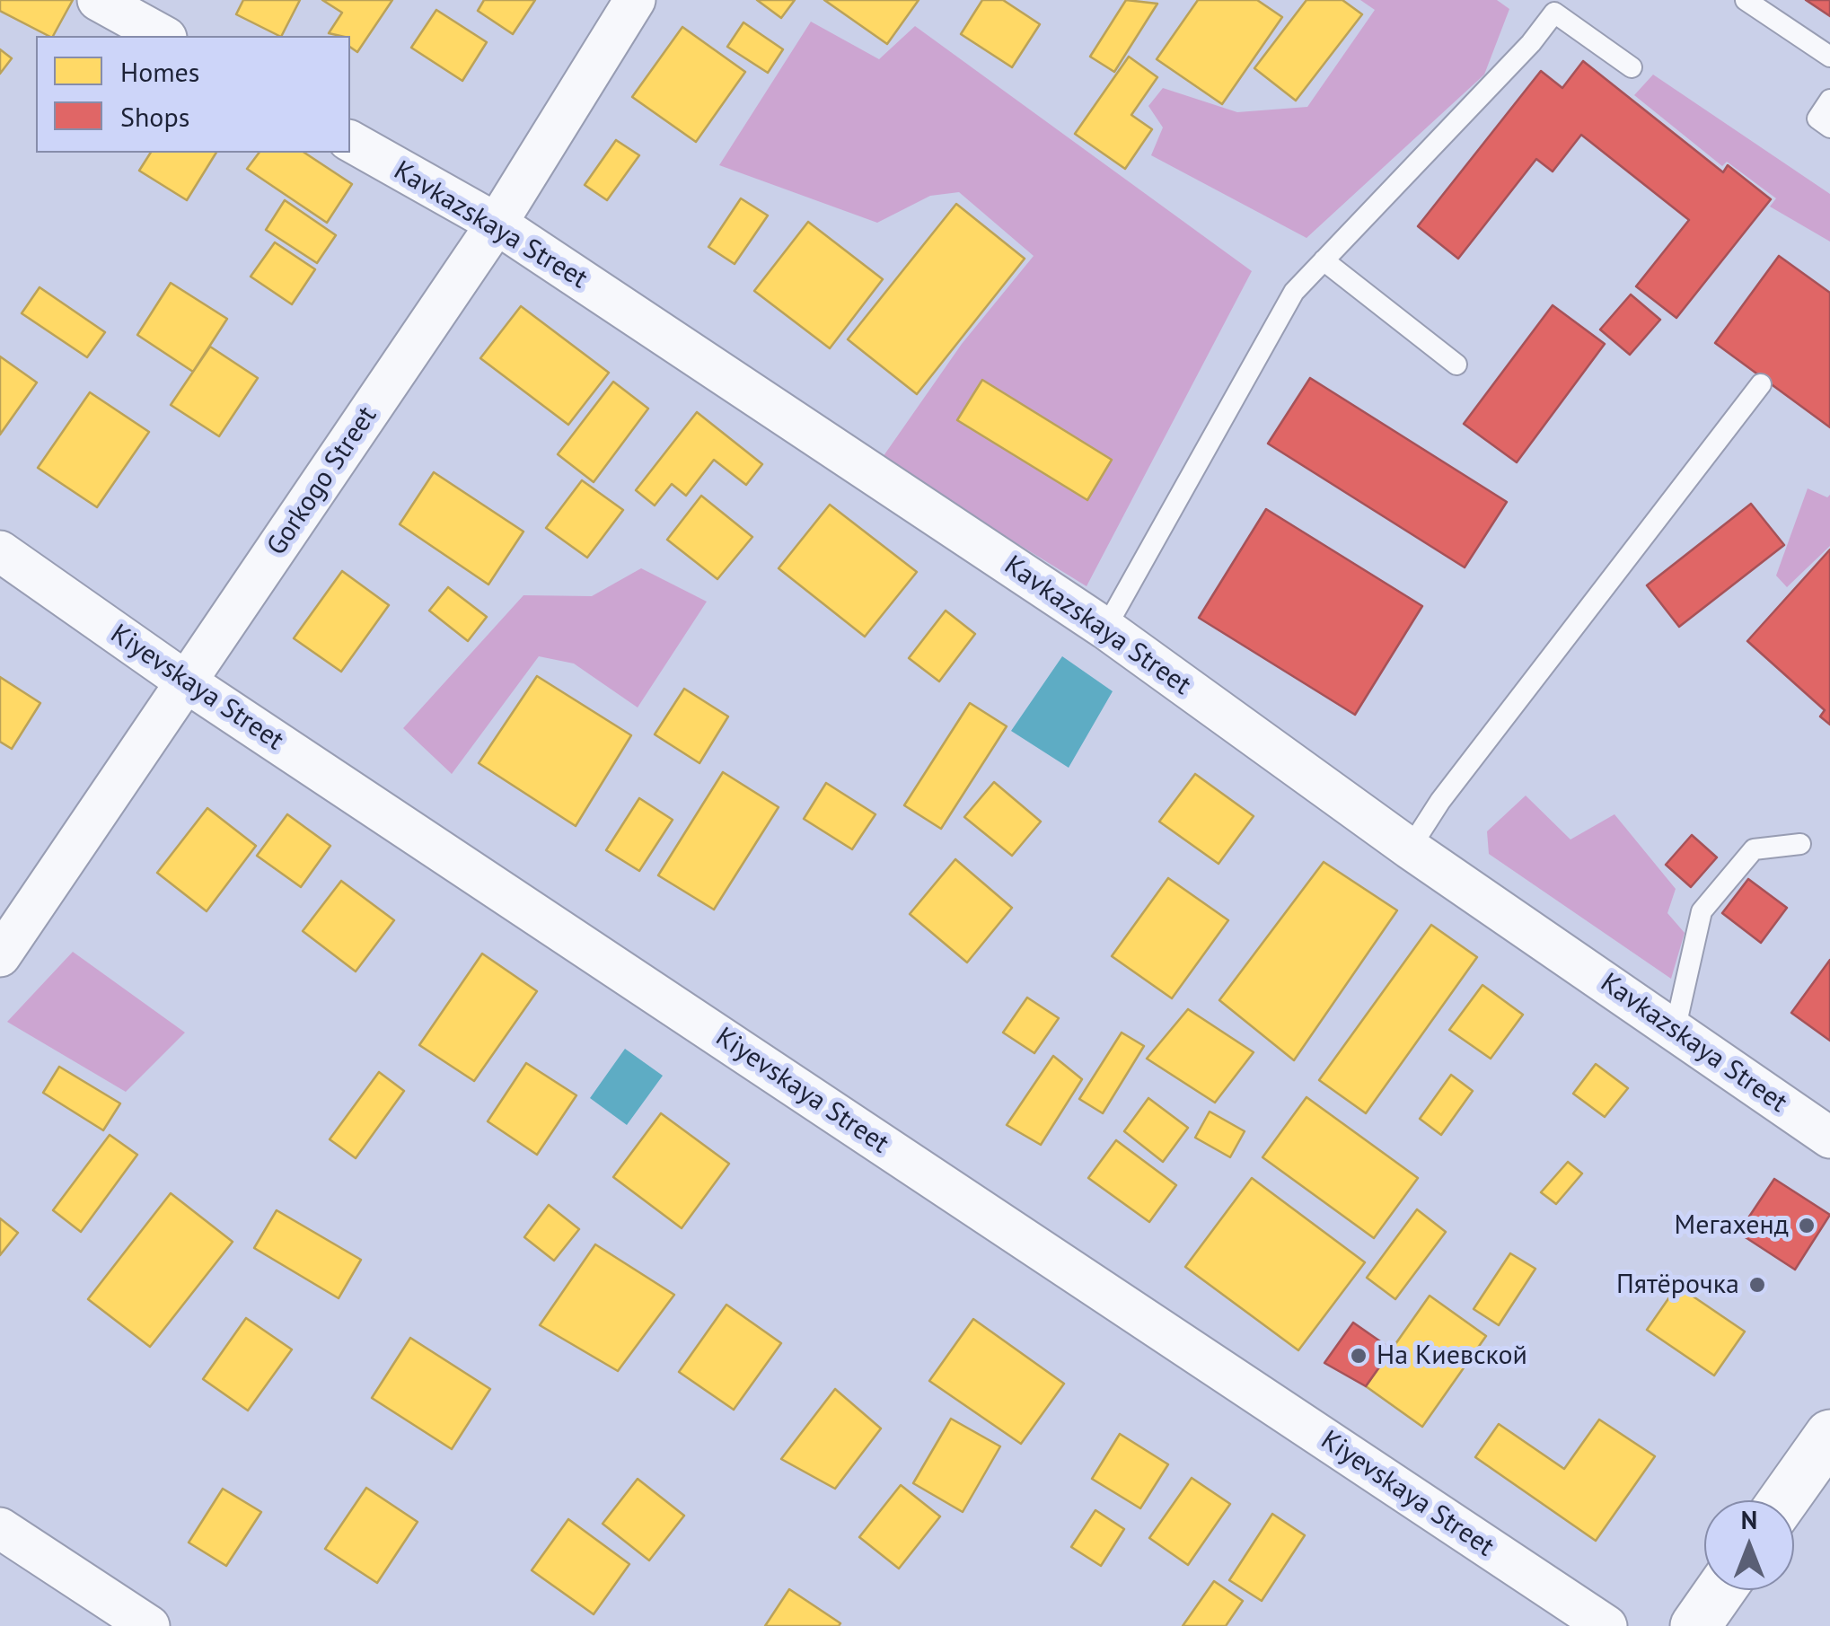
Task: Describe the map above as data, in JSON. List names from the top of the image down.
{
  "streets": {
    "street": ["Kavkazskaya Street", "Gorkogo Street", "Kiyevskaya Street"]
  },
  "crossings": [
    ["Kavkazskaya Street", "Gorkogo Street"],
    ["Gorkogo Street", "Kiyevskaya Street"]
  ],
  "places": ["Мегахенд", "Пятёрочка", "На Киевской"],
  "legend": ["Homes", "Shops"],
  "north": "top"
}
